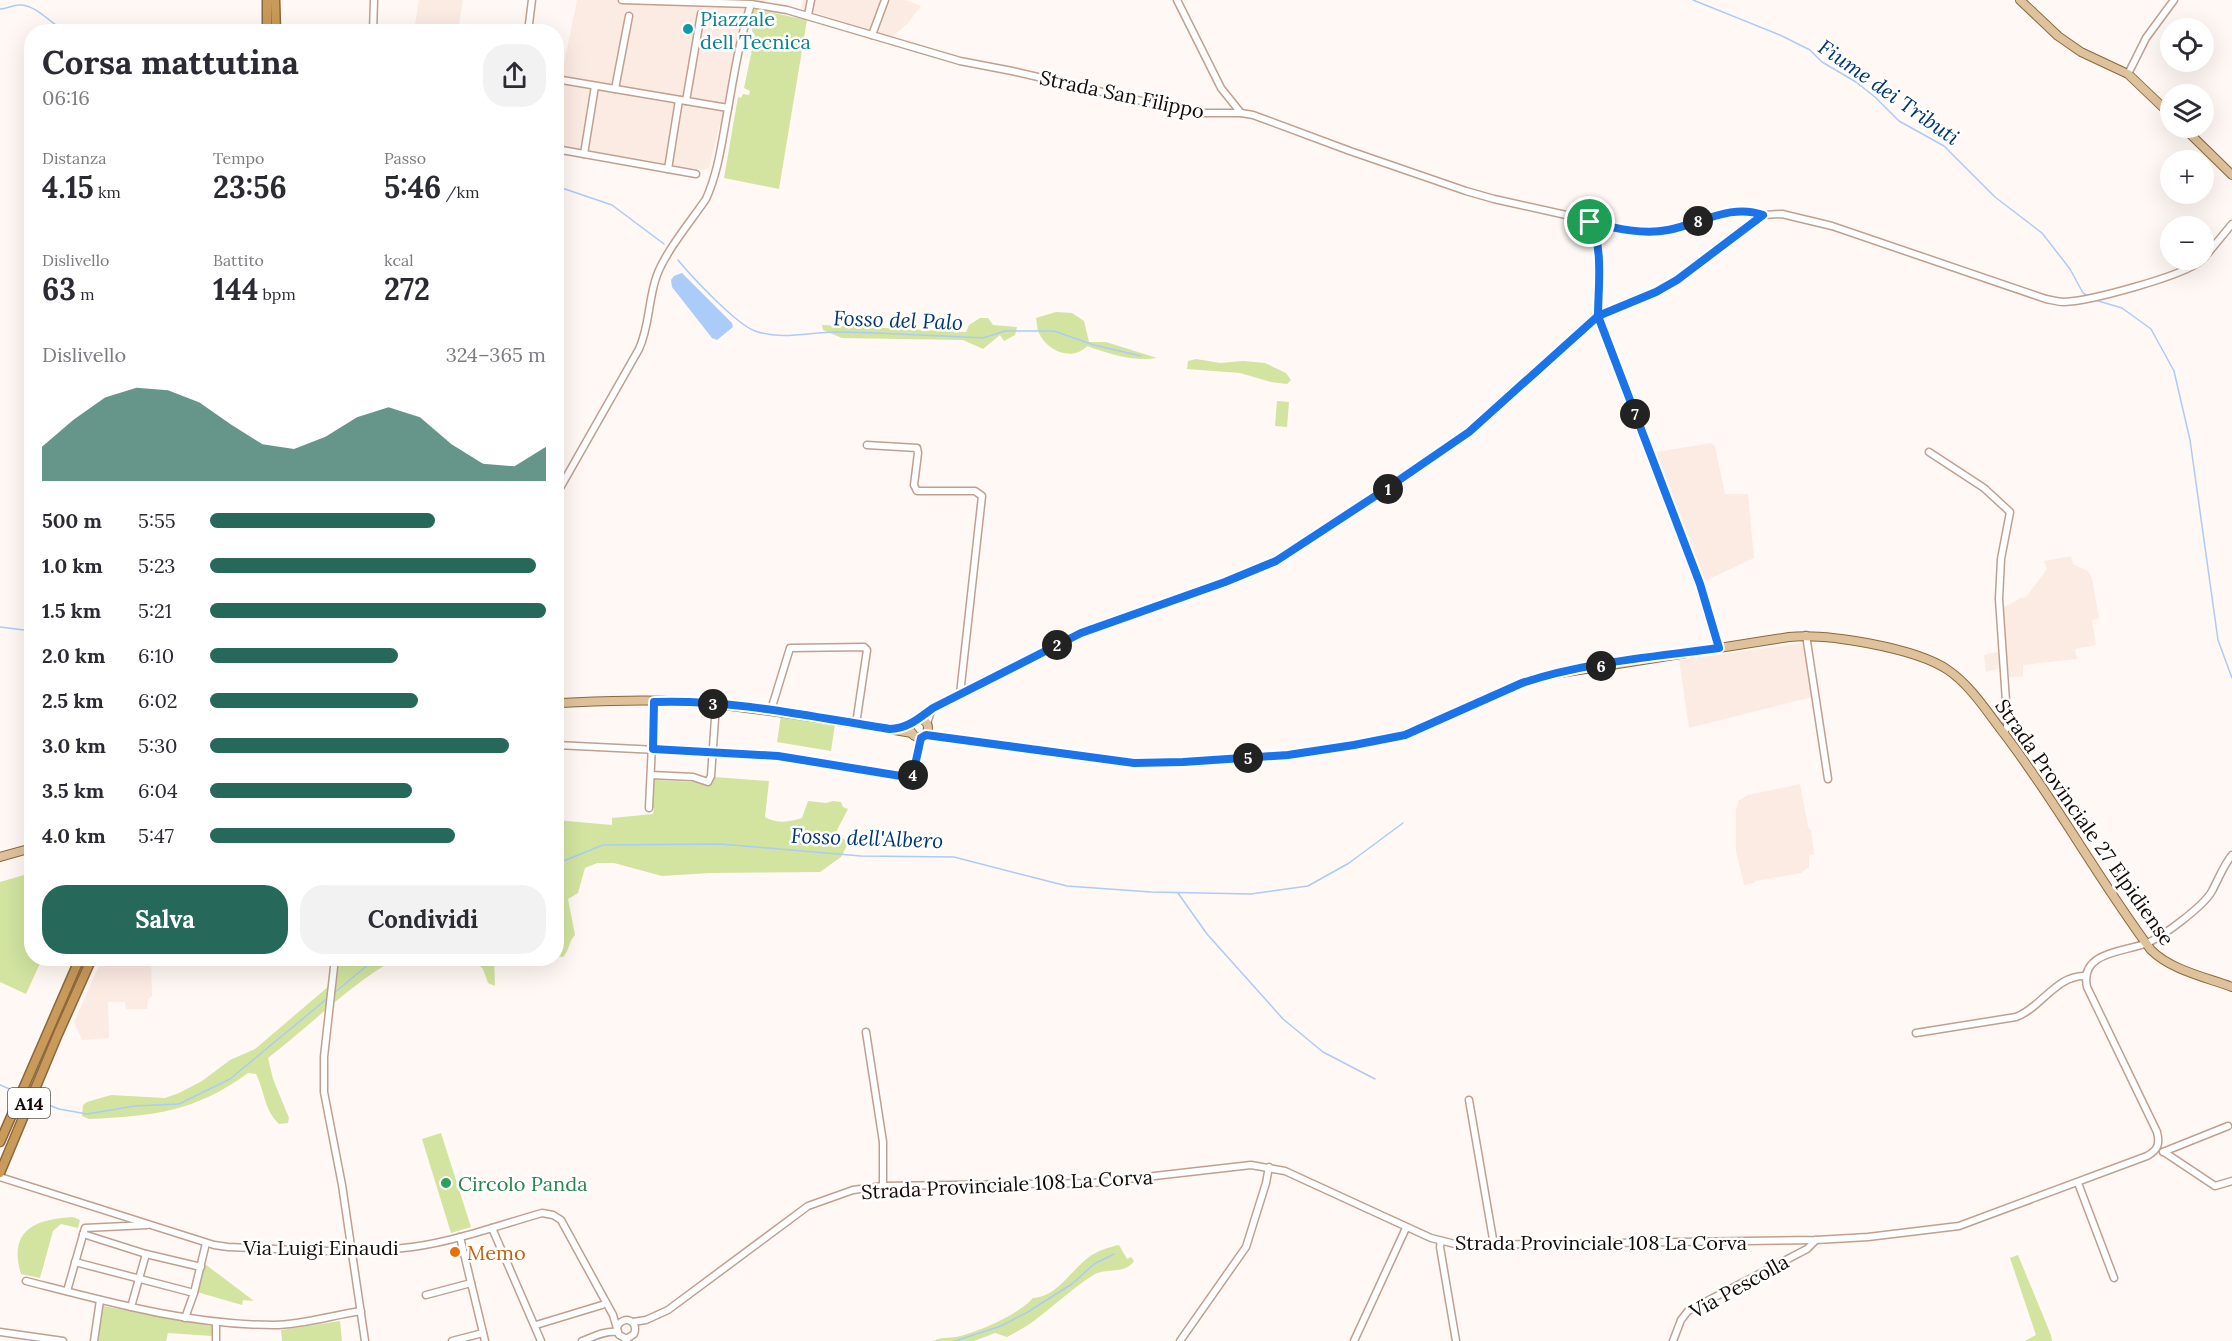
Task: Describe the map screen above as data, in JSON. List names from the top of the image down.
{
  "streets": {
    "highway": ["A14"],
    "main road": ["Strada Provinciale 27 Elpidiense"],
    "street": [
      "Strada San Filippo",
      "Strada Provinciale 108 La Corva",
      "Via Luigi Einaudi",
      "Via Pescolla"
    ]
  },
  "crossings": [
    ["A14", "Via Luigi Einaudi"],
    ["Strada Provinciale 108 La Corva", "Via Pescolla"]
  ],
  "water": ["Fiume dei Tributi", "Fosso del Palo", "Fosso dell'Albero"],
  "places": ["Piazzale dell Tecnica", "Circolo Panda", "Memo"],
  "page": {
    "map_buttons": ["+", "−"],
    "heading": ["Corsa mattutina", "06:16"],
    "stats": [
      ["Distanza", "4.15 km"],
      ["Tempo", "23:56"],
      ["Passo", "5:46 /km"],
      ["Dislivello", "63 m"],
      ["Battito", "144 bpm"],
      ["kcal", "272"]
    ],
    "pins": [
      "8",
      "7",
      "1",
      "2",
      "6",
      "3",
      "5",
      "4"
    ],
    "chart": ["Dislivello", "324–365 m"],
    "list": [
      {
        "name": "500 m",
        "note": "5:55"
      },
      {
        "name": "1.0 km",
        "note": "5:23"
      },
      {
        "name": "1.5 km",
        "note": "5:21"
      },
      {
        "name": "2.0 km",
        "note": "6:10"
      },
      {
        "name": "2.5 km",
        "note": "6:02"
      },
      {
        "name": "3.0 km",
        "note": "5:30"
      },
      {
        "name": "3.5 km",
        "note": "6:04"
      },
      {
        "name": "4.0 km",
        "note": "5:47"
      }
    ],
    "buttons": ["Salva", "Condividi"]
  }
}
